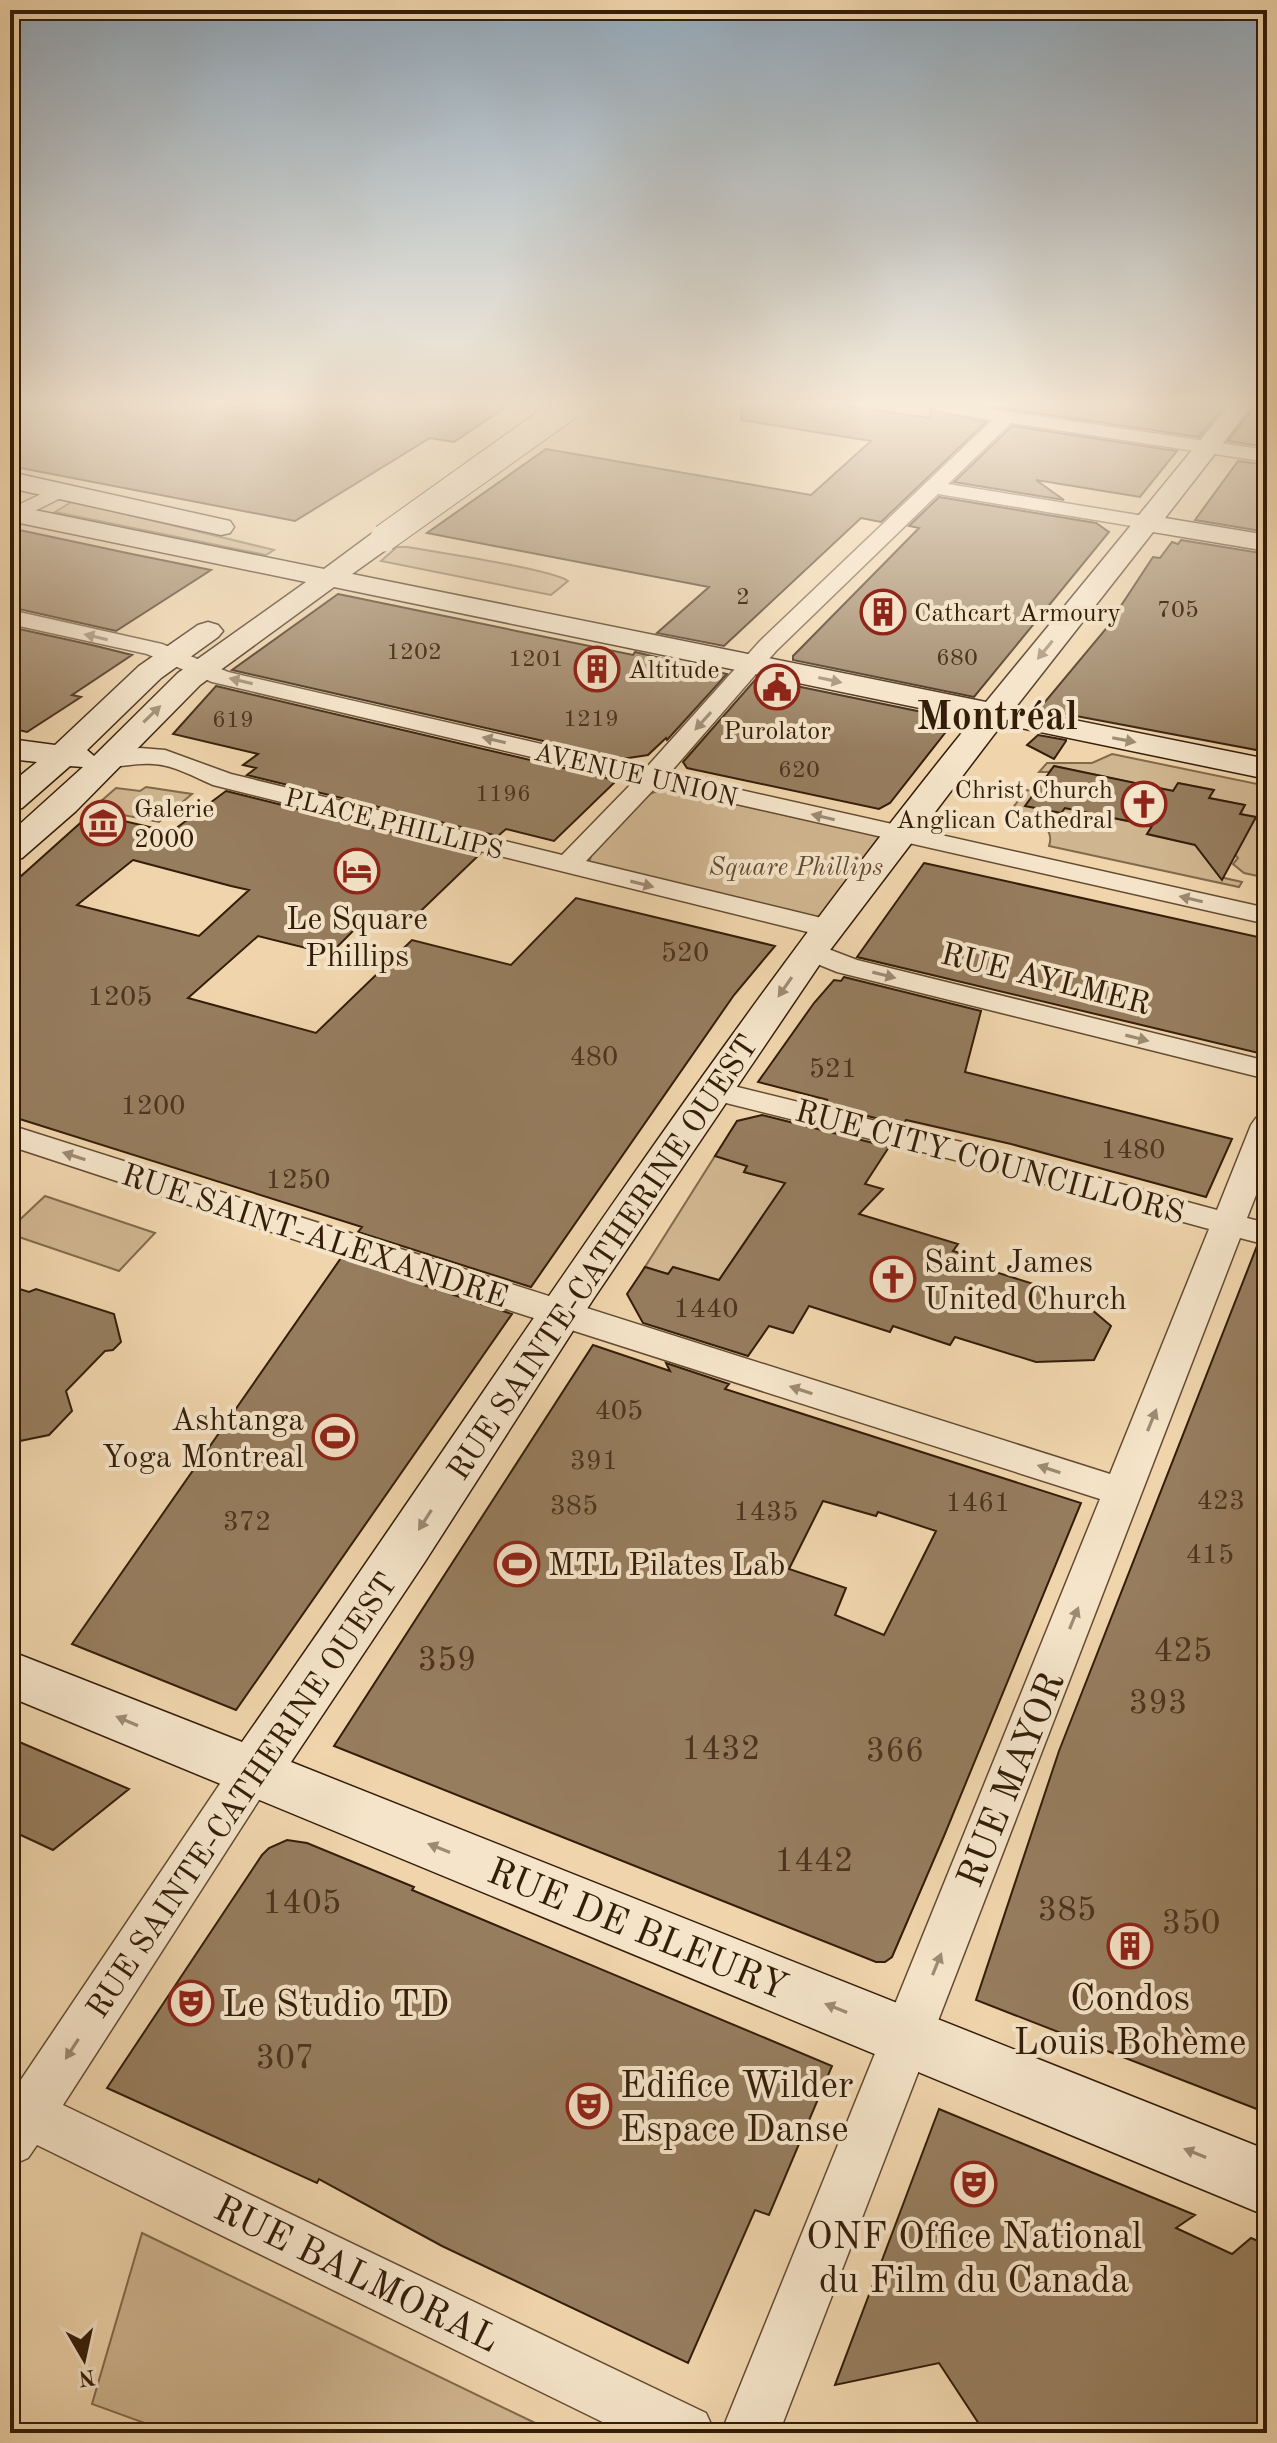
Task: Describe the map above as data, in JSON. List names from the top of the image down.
{
  "streets": {
    "main road": ["RUE SAINTE-CATHERINE OUEST", "RUE DE BLEURY"],
    "street": [
      "AVENUE UNION",
      "PLACE PHILLIPS",
      "RUE AYLMER",
      "RUE CITY COUNCILLORS",
      "RUE SAINT-ALEXANDRE",
      "RUE MAYOR",
      "RUE BALMORAL"
    ]
  },
  "crossings": [
    ["AVENUE UNION", "RUE SAINTE-CATHERINE OUEST"],
    ["PLACE PHILLIPS", "RUE AYLMER"],
    ["PLACE PHILLIPS", "RUE SAINTE-CATHERINE OUEST"],
    ["RUE AYLMER", "RUE SAINTE-CATHERINE OUEST"],
    ["RUE CITY COUNCILLORS", "RUE SAINTE-CATHERINE OUEST"],
    ["RUE CITY COUNCILLORS", "RUE MAYOR"],
    ["RUE SAINT-ALEXANDRE", "RUE SAINTE-CATHERINE OUEST"],
    ["RUE SAINT-ALEXANDRE", "RUE MAYOR"],
    ["RUE SAINTE-CATHERINE OUEST", "RUE DE BLEURY"],
    ["RUE SAINTE-CATHERINE OUEST", "RUE BALMORAL"],
    ["RUE MAYOR", "RUE DE BLEURY"]
  ],
  "one_way": [
    "AVENUE UNION",
    "PLACE PHILLIPS",
    "RUE AYLMER",
    "RUE SAINT-ALEXANDRE",
    "RUE SAINTE-CATHERINE OUEST",
    "RUE MAYOR",
    "RUE DE BLEURY"
  ],
  "districts": ["Montréal"],
  "parks": ["Square Phillips"],
  "places": {
    "building": ["Cathcart Armoury", "Altitude", "Condos Louis Bohème"],
    "public building": ["Purolator"],
    "church": ["Christ Church Anglican Cathedral", "Saint James United Church"],
    "museum": ["Galerie 2000"],
    "hotel": ["Le Square Phillips"],
    "sports": ["Ashtanga Yoga Montreal", "MTL Pilates Lab"],
    "theatre": ["Le Studio TD", "Edifice Wilder Espace Danse", "ONF Office National du Film du Canada"]
  },
  "house_numbers": [
    "2",
    "705",
    "1202",
    "680",
    "1201",
    "1219",
    "619",
    "620",
    "1196",
    "520",
    "1205",
    "480",
    "521",
    "1200",
    "1480",
    "1250",
    "1440",
    "405",
    "391",
    "423",
    "1461",
    "385",
    "1435",
    "372",
    "415",
    "425",
    "359",
    "393",
    "1432",
    "366",
    "1442",
    "1405",
    "385",
    "350",
    "307"
  ],
  "north": "bottom"
}
